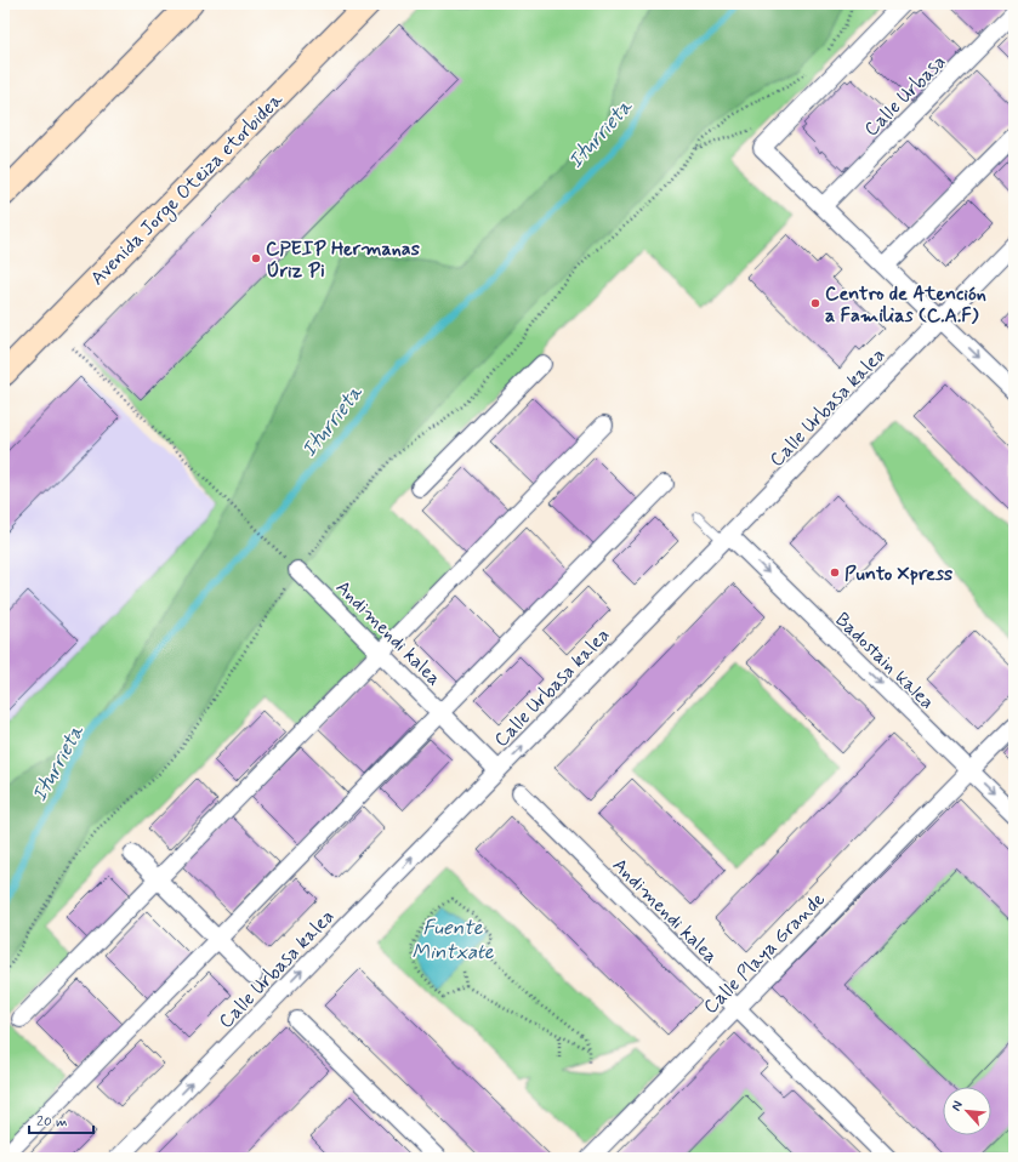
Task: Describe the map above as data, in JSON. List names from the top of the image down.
{
  "streets": {
    "street": [
      "Calle Urbasa",
      "Avenida Jorge Oteiza etorbidea",
      "Calle Urbasa kalea",
      "Andimendi kalea",
      "Badostain kalea",
      "Calle Playa Grande"
    ]
  },
  "crossings": [
    ["Calle Urbasa kalea", "Badostain kalea"],
    ["Andimendi kalea", "Calle Playa Grande"]
  ],
  "one_way": ["Badostain kalea"],
  "water": ["Iturrieta", "Fuente Mintxate"],
  "places": ["CPEIP Hermanas Úriz Pi", "Centro de Atención a Familias (C.A.F)", "Punto Xpress"],
  "scale_bar": "20 m",
  "north": "top left"
}
